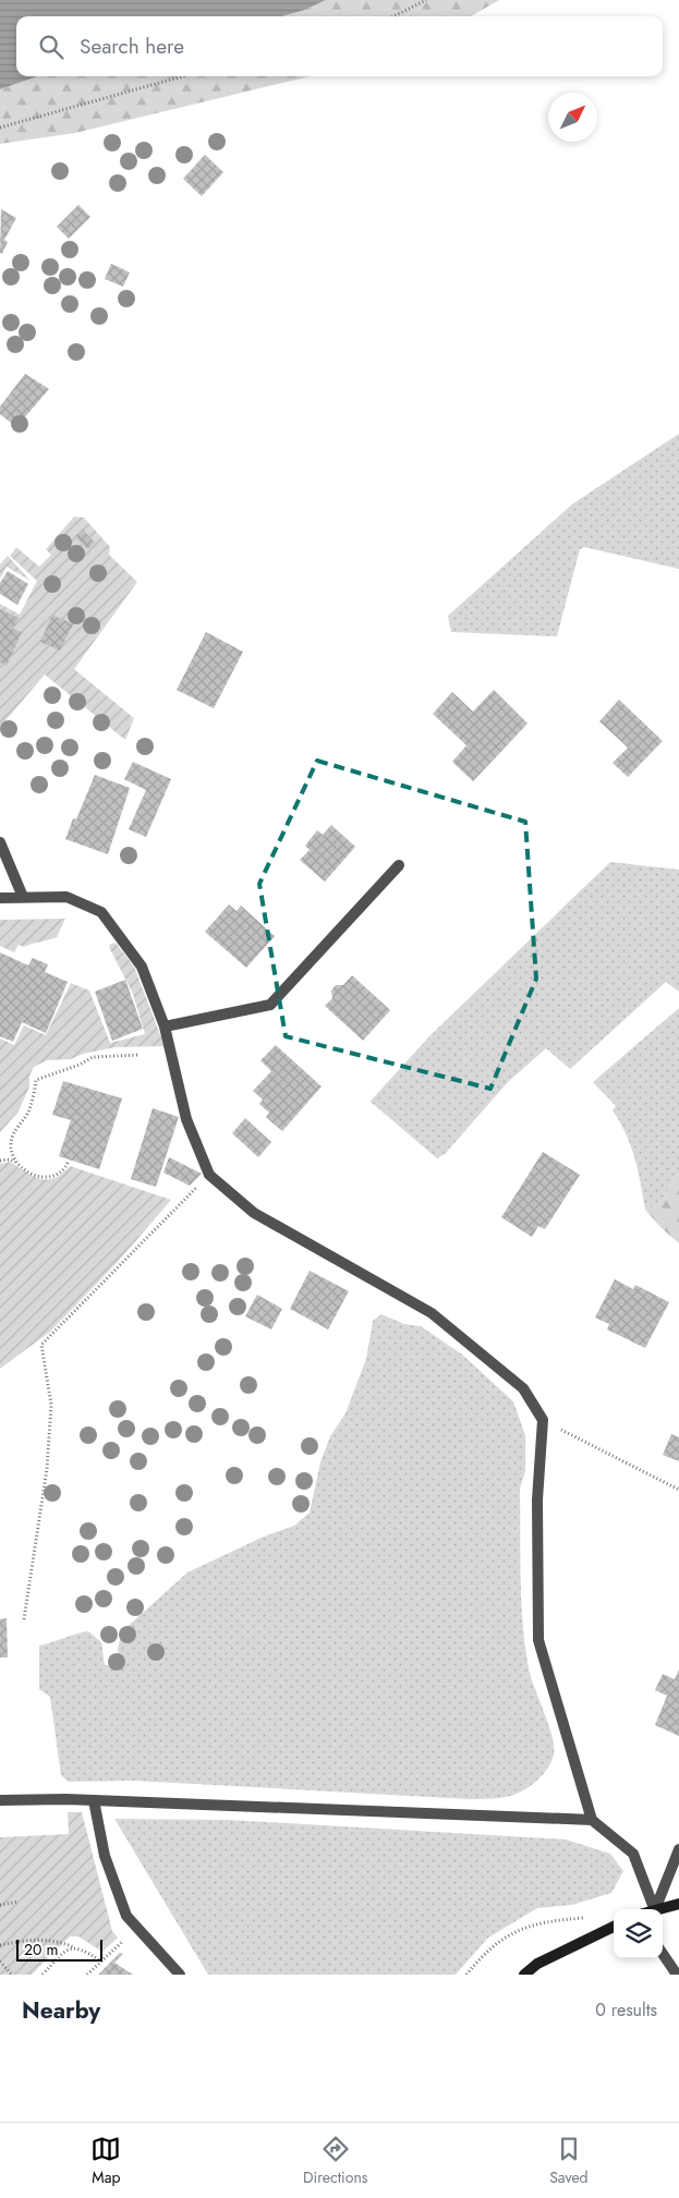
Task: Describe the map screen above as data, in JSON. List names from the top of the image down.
{
  "scale_bar": "20 m",
  "north": "top right",
  "page": {
    "search": "Search here",
    "scale": "20 m",
    "heading": ["Nearby", "0 results"],
    "nav": ["Map", "Directions", "Saved"]
  }
}
